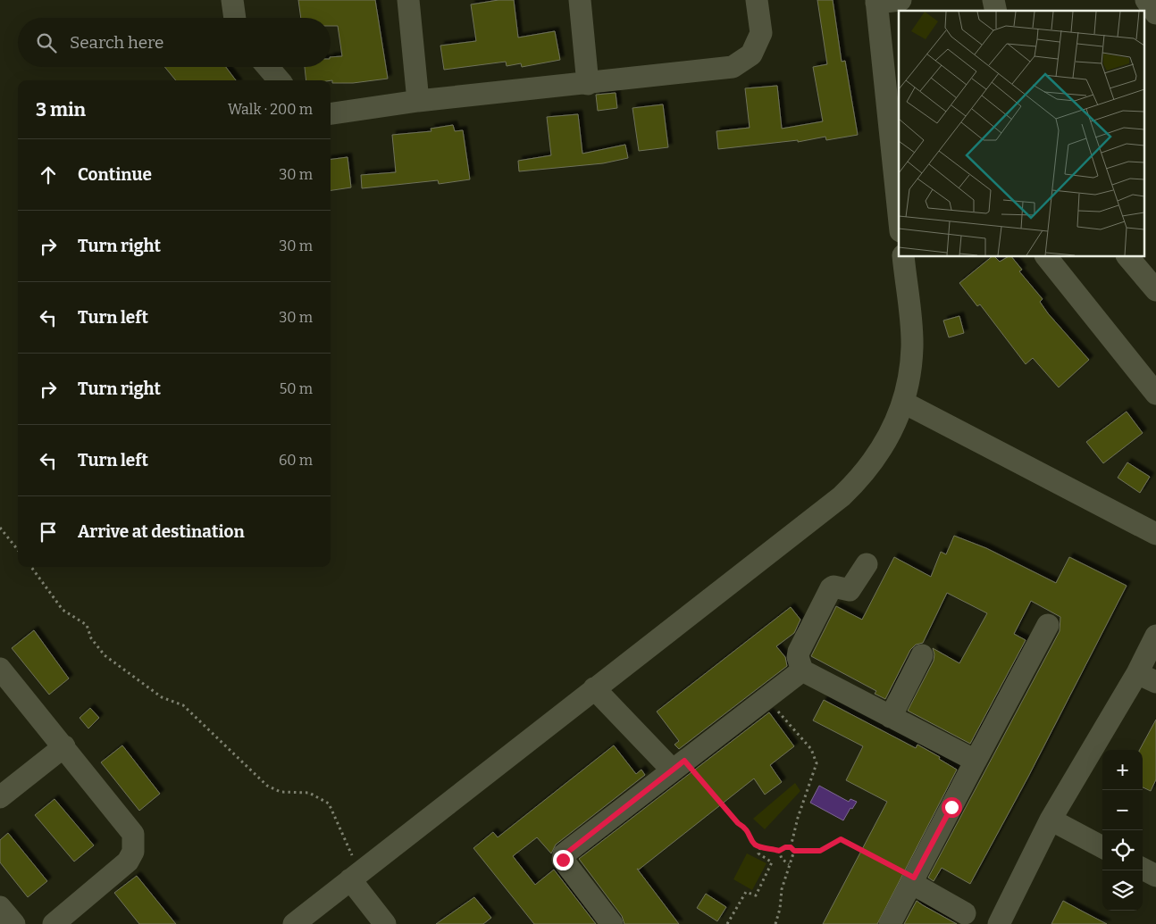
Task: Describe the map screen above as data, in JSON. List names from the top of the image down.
{
  "page": {
    "search": "Search here",
    "heading": ["3 min", "Walk · 200 m"],
    "list": [
      ["Continue", "30 m"],
      ["Turn right", "30 m"],
      ["Turn left", "30 m"],
      ["Turn right", "50 m"],
      ["Turn left", "60 m"],
      "Arrive at destination"
    ],
    "map_buttons": ["+", "−"]
  }
}
